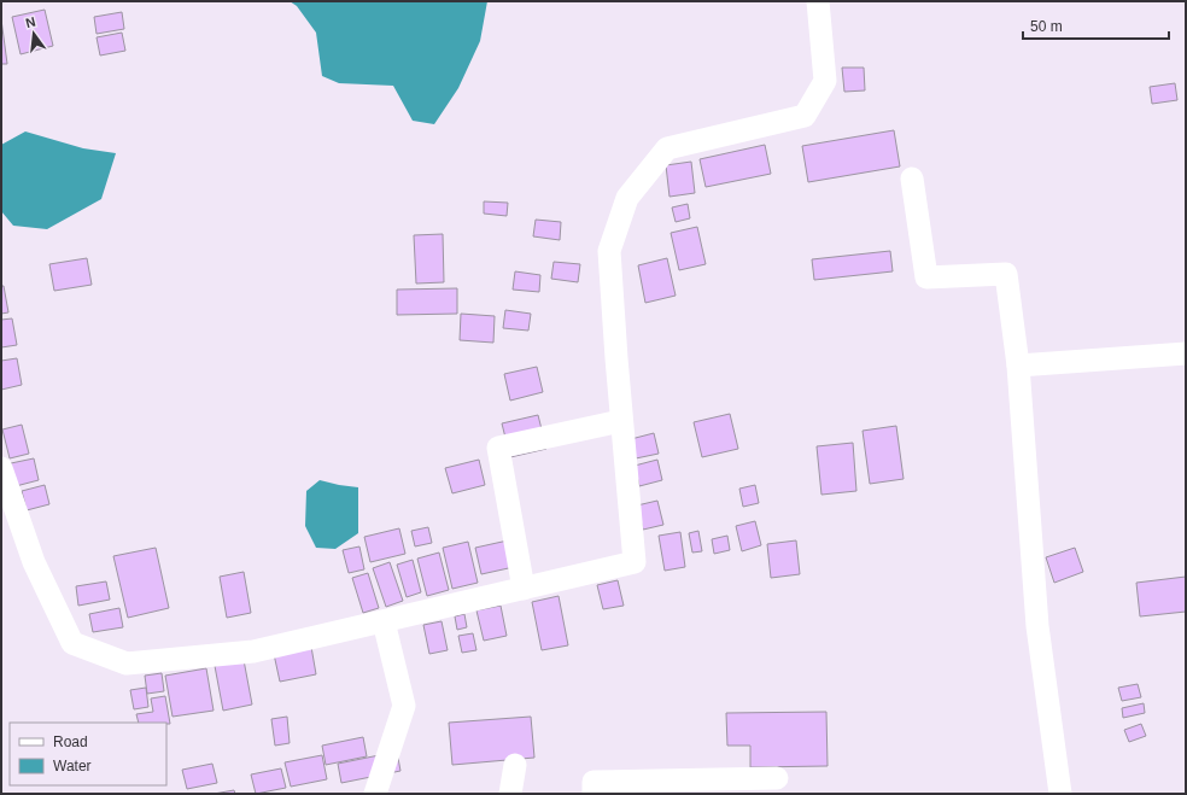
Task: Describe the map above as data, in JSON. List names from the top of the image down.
{
  "legend": ["Road", "Water"],
  "scale_bar": "50 m",
  "north": "top"
}
